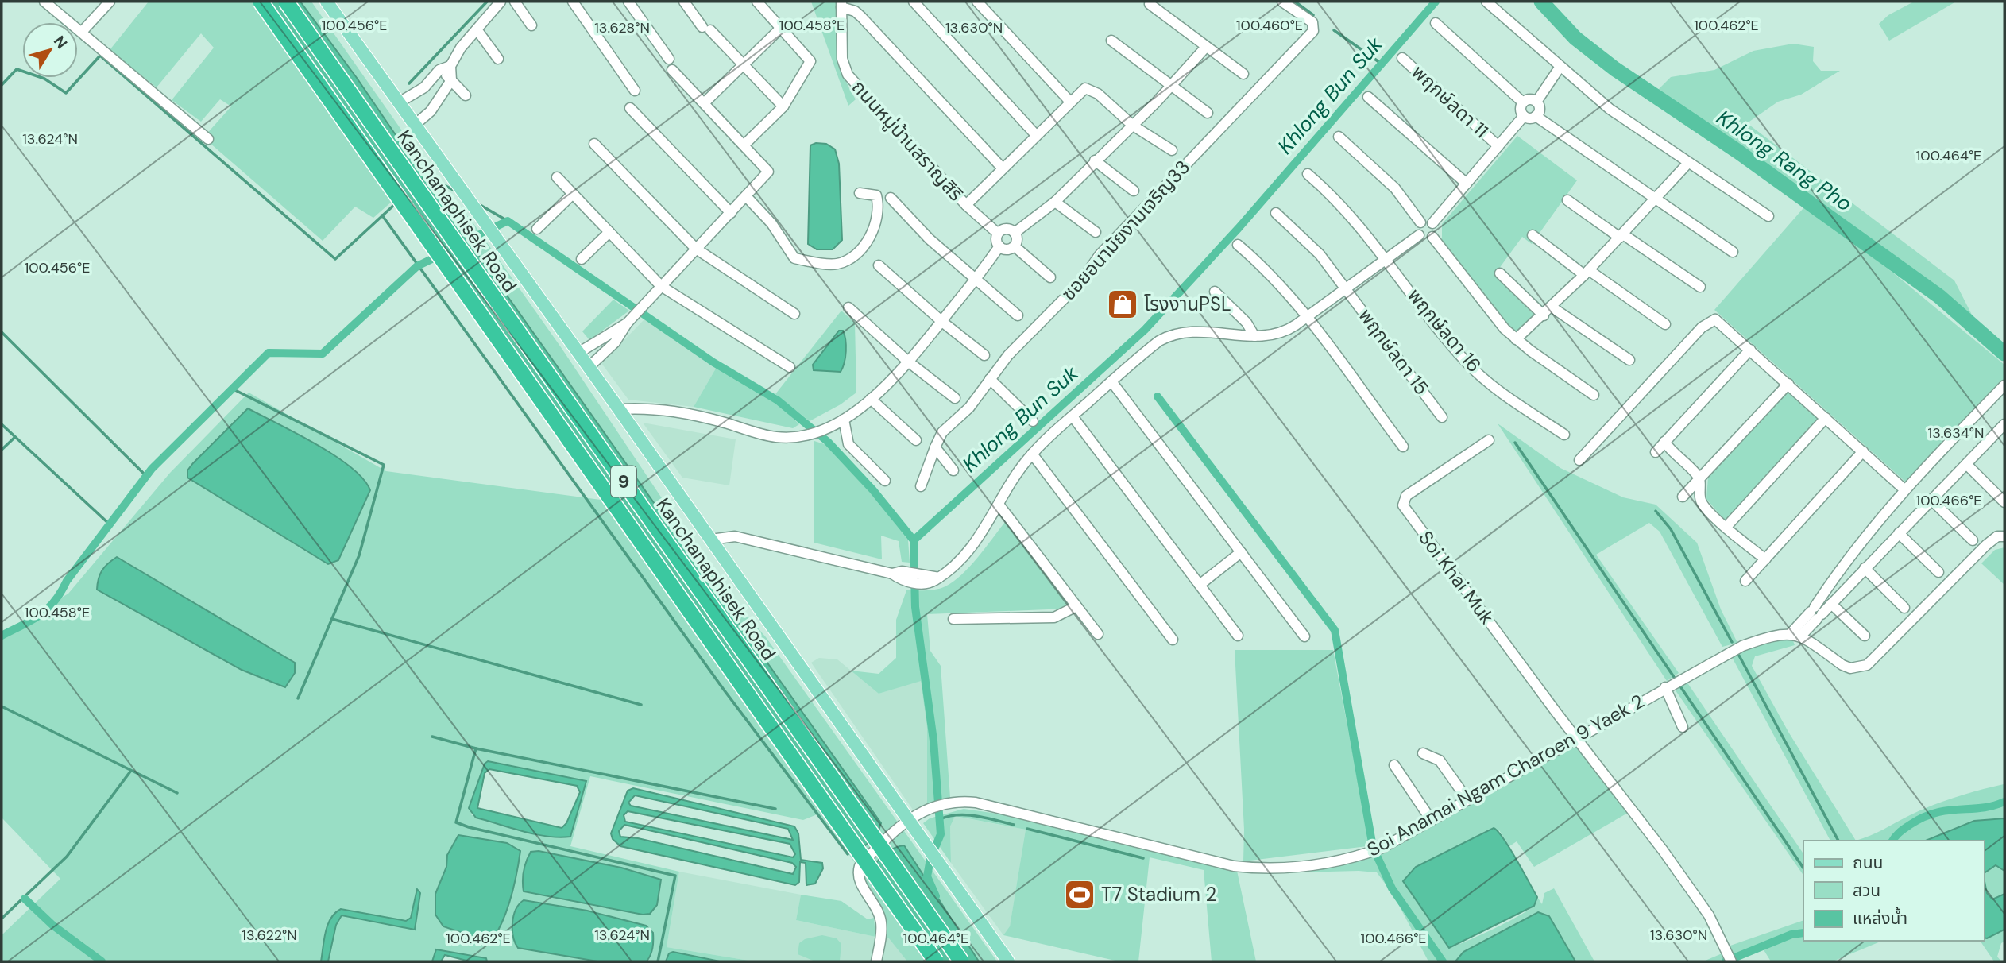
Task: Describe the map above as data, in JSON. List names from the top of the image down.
{
  "streets": {
    "highway": ["Kanchanaphisek Road", "9"],
    "street": [
      "พฤกษ์ลดา 11",
      "ถนนหมู่บ้านสราญสิริ",
      "ซอยอนามัยงามเจริญ33",
      "พฤกษ์ลดา 16",
      "พฤกษ์ลดา 15",
      "Soi Khai Muk",
      "Soi Anamai Ngam Charoen 9 Yaek 2"
    ]
  },
  "crossings": [
    ["Soi Khai Muk", "Soi Anamai Ngam Charoen 9 Yaek 2"]
  ],
  "water": ["Khlong Bun Suk", "Khlong Rang Pho"],
  "places": {
    "shop": ["โรงงานPSL"],
    "sports": ["T7 Stadium 2"]
  },
  "legend": ["ถนน", "สวน", "แหล่งน้ำ"],
  "north": "top right",
  "coordinates": [
    "100.456°E",
    "100.458°E",
    "100.460°E",
    "100.462°E",
    "13.628°N",
    "13.630°N",
    "13.624°N",
    "100.464°E",
    "13.634°N",
    "100.466°E",
    "13.622°N"
  ]
}
